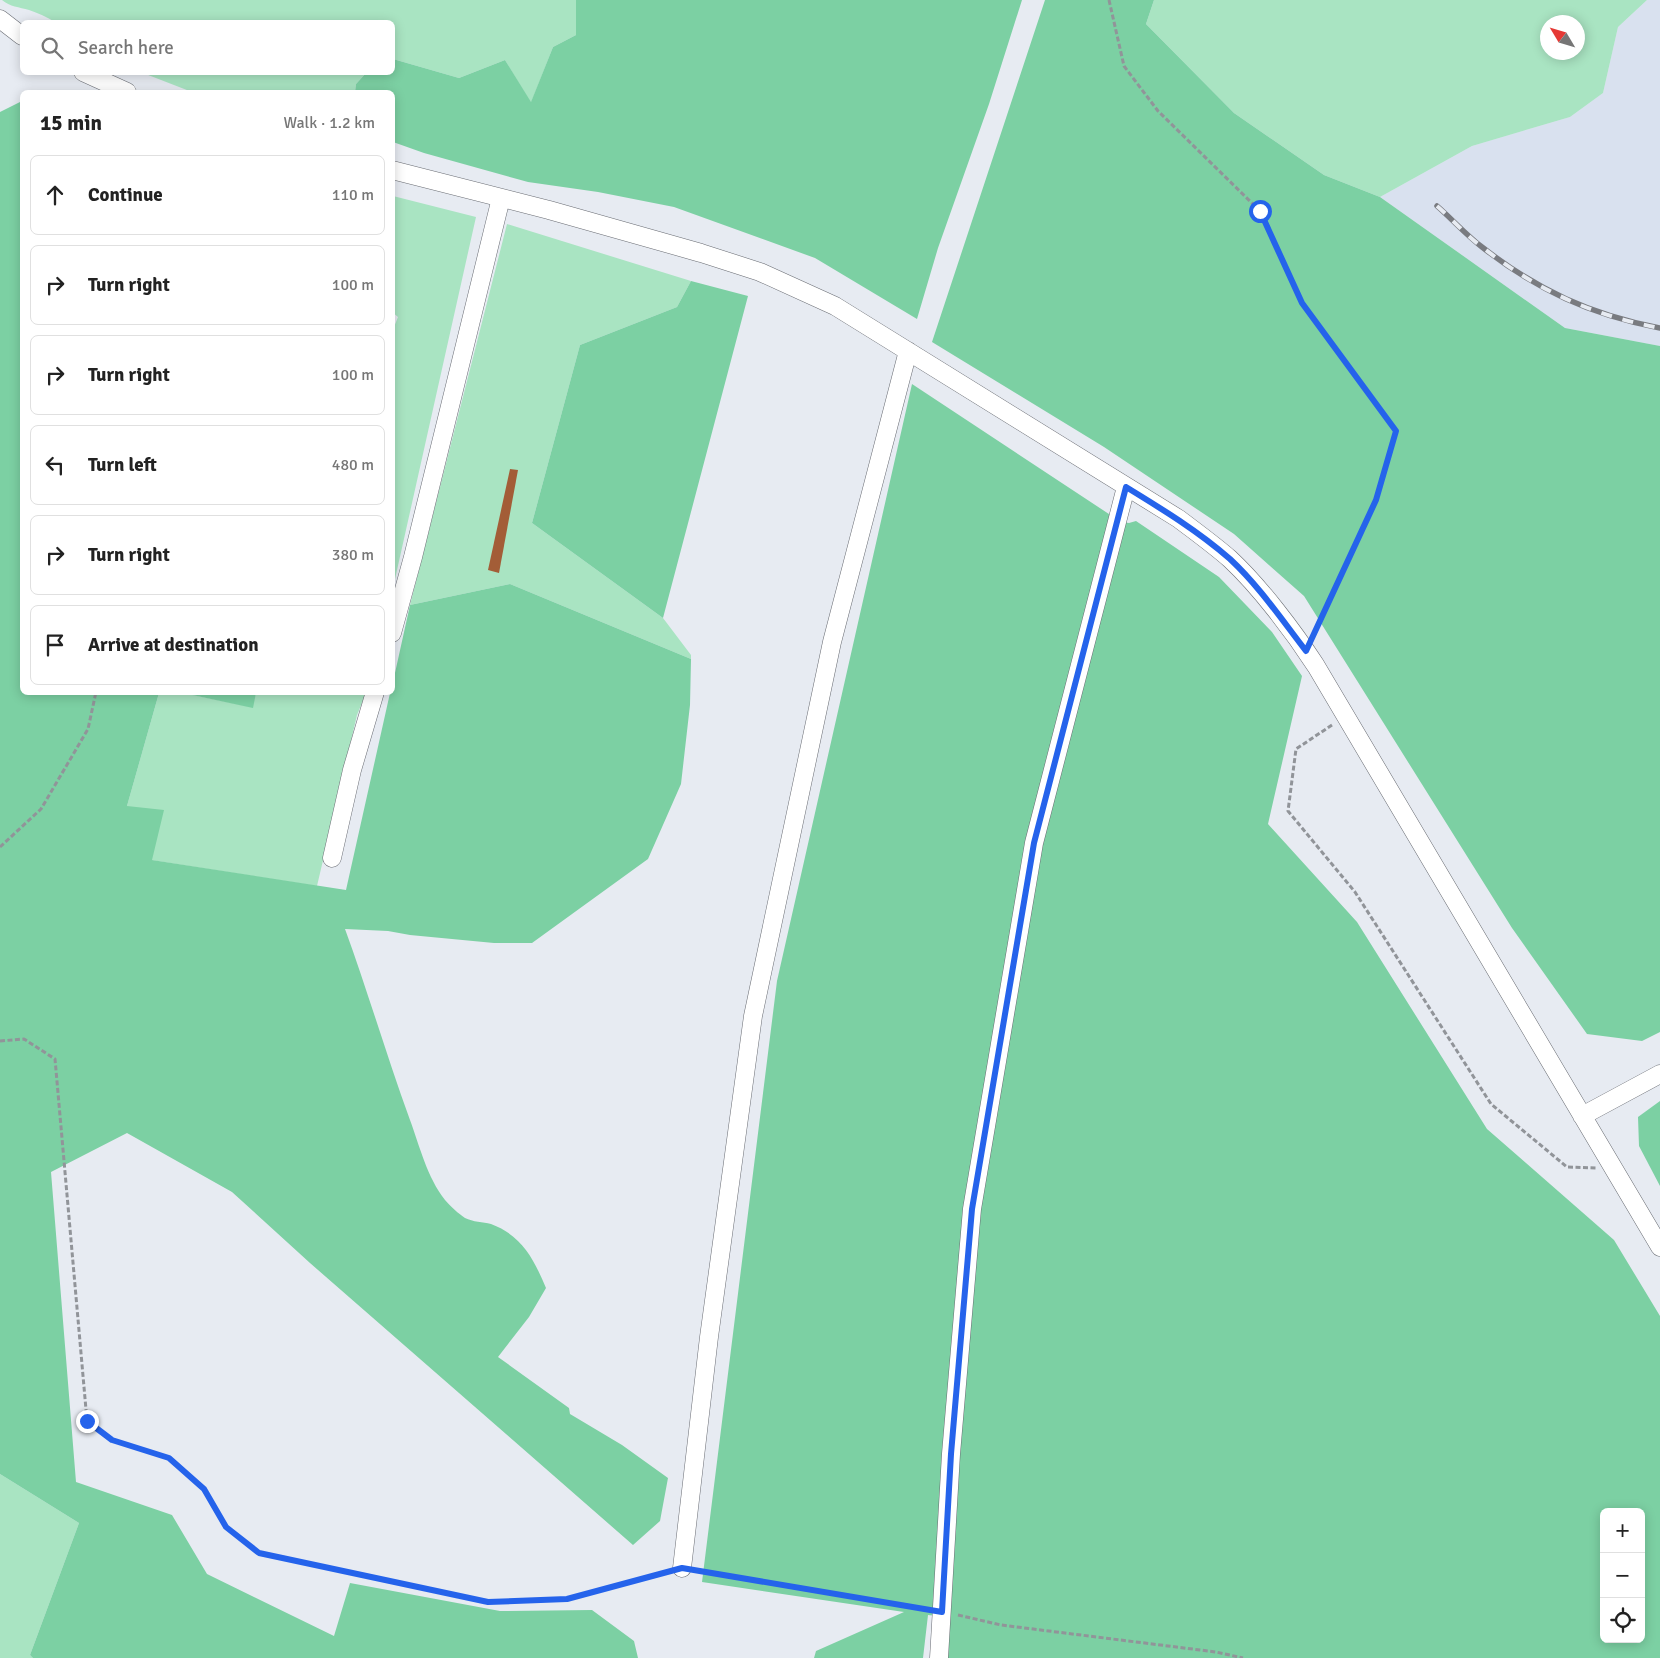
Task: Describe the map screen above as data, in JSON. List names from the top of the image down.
{
  "north": "top left",
  "page": {
    "search": "Search here",
    "heading": ["15 min", "Walk · 1.2 km"],
    "list": [
      ["Continue", "110 m"],
      ["Turn right", "100 m"],
      ["Turn right", "100 m"],
      ["Turn left", "480 m"],
      ["Turn right", "380 m"],
      "Arrive at destination"
    ],
    "map_buttons": ["+", "−"]
  }
}
